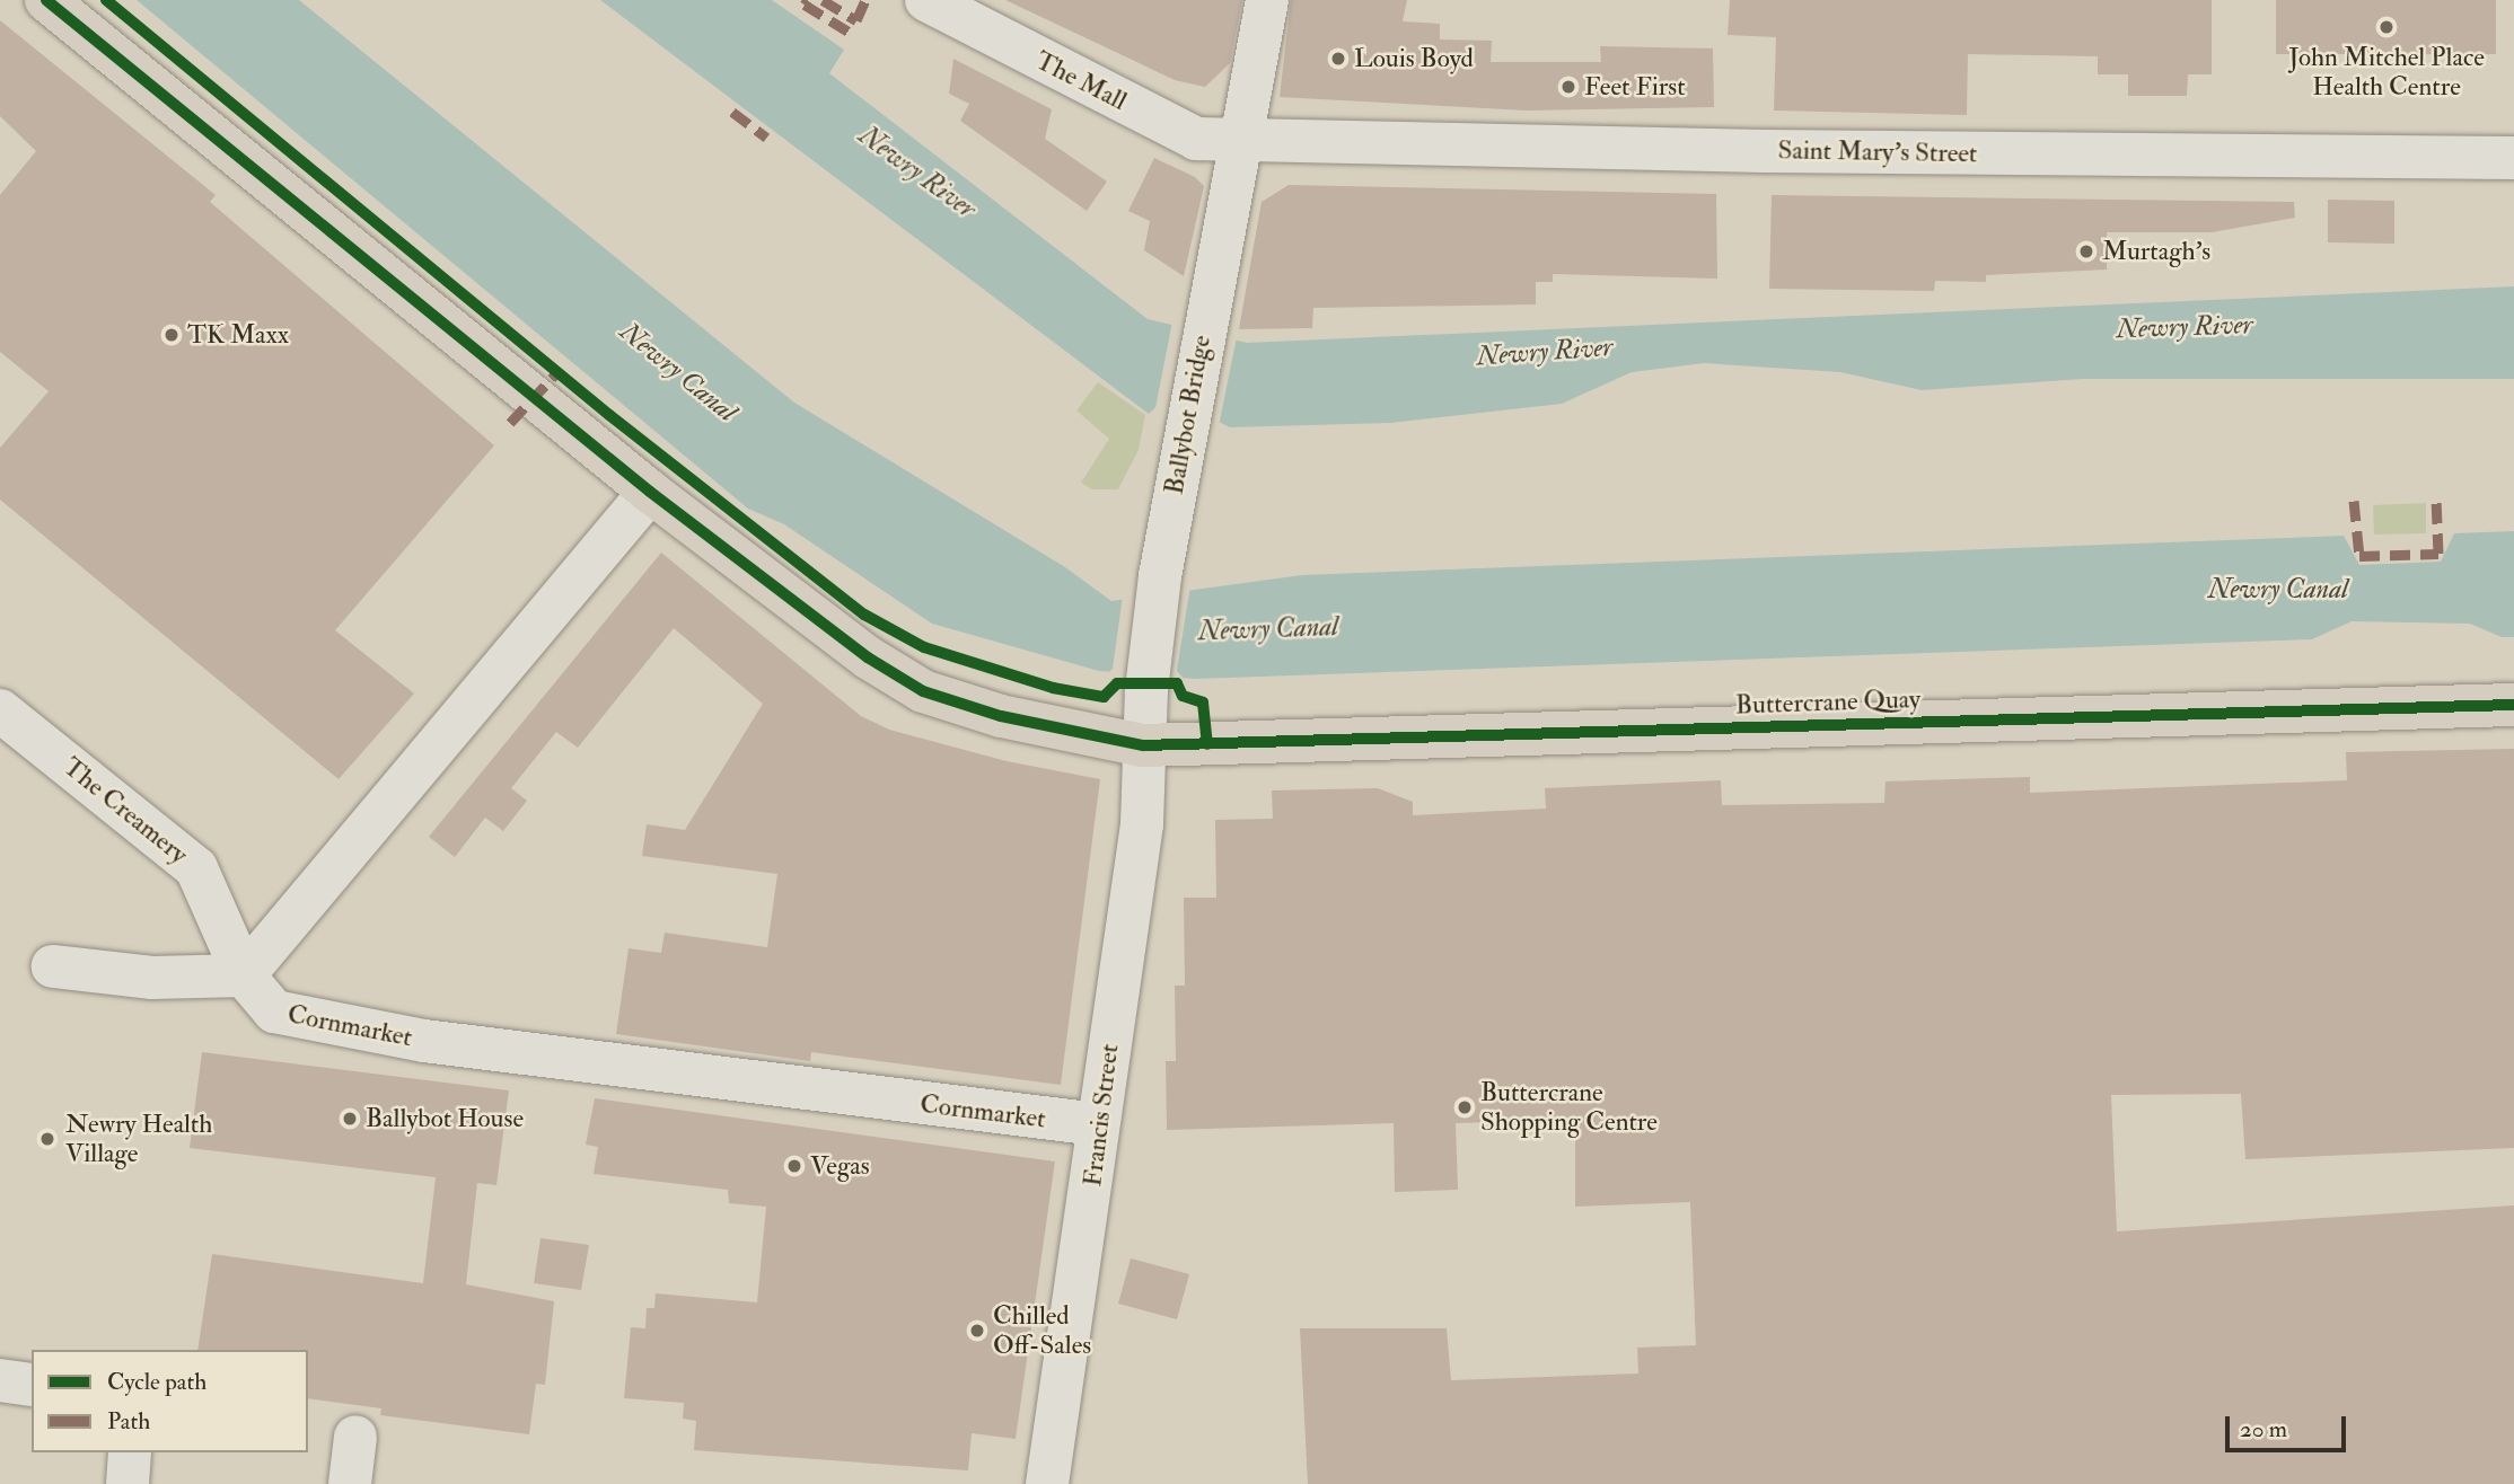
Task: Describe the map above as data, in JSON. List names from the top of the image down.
{
  "streets": {
    "main road": ["Buttercrane Quay"],
    "street": [
      "The Mall",
      "Saint Mary's Street",
      "Ballybot Bridge",
      "The Creamery",
      "Cornmarket",
      "Francis Street"
    ]
  },
  "crossings": [
    ["The Mall", "Saint Mary's Street"],
    ["The Mall", "Ballybot Bridge"],
    ["Saint Mary's Street", "Ballybot Bridge"],
    ["Ballybot Bridge", "Buttercrane Quay"],
    ["Ballybot Bridge", "Francis Street"],
    ["Buttercrane Quay", "Francis Street"],
    ["The Creamery", "Cornmarket"],
    ["Cornmarket", "Francis Street"]
  ],
  "water": ["Newry River", "Newry Canal"],
  "places": [
    "John Mitchel Place Health Centre",
    "Louis Boyd",
    "Feet First",
    "Murtagh's",
    "TK Maxx",
    "Buttercrane Shopping Centre",
    "Ballybot House",
    "Newry Health Village",
    "Vegas",
    "Chilled Off-Sales"
  ],
  "legend": ["Cycle path", "Path"],
  "scale_bar": "20 m"
}
